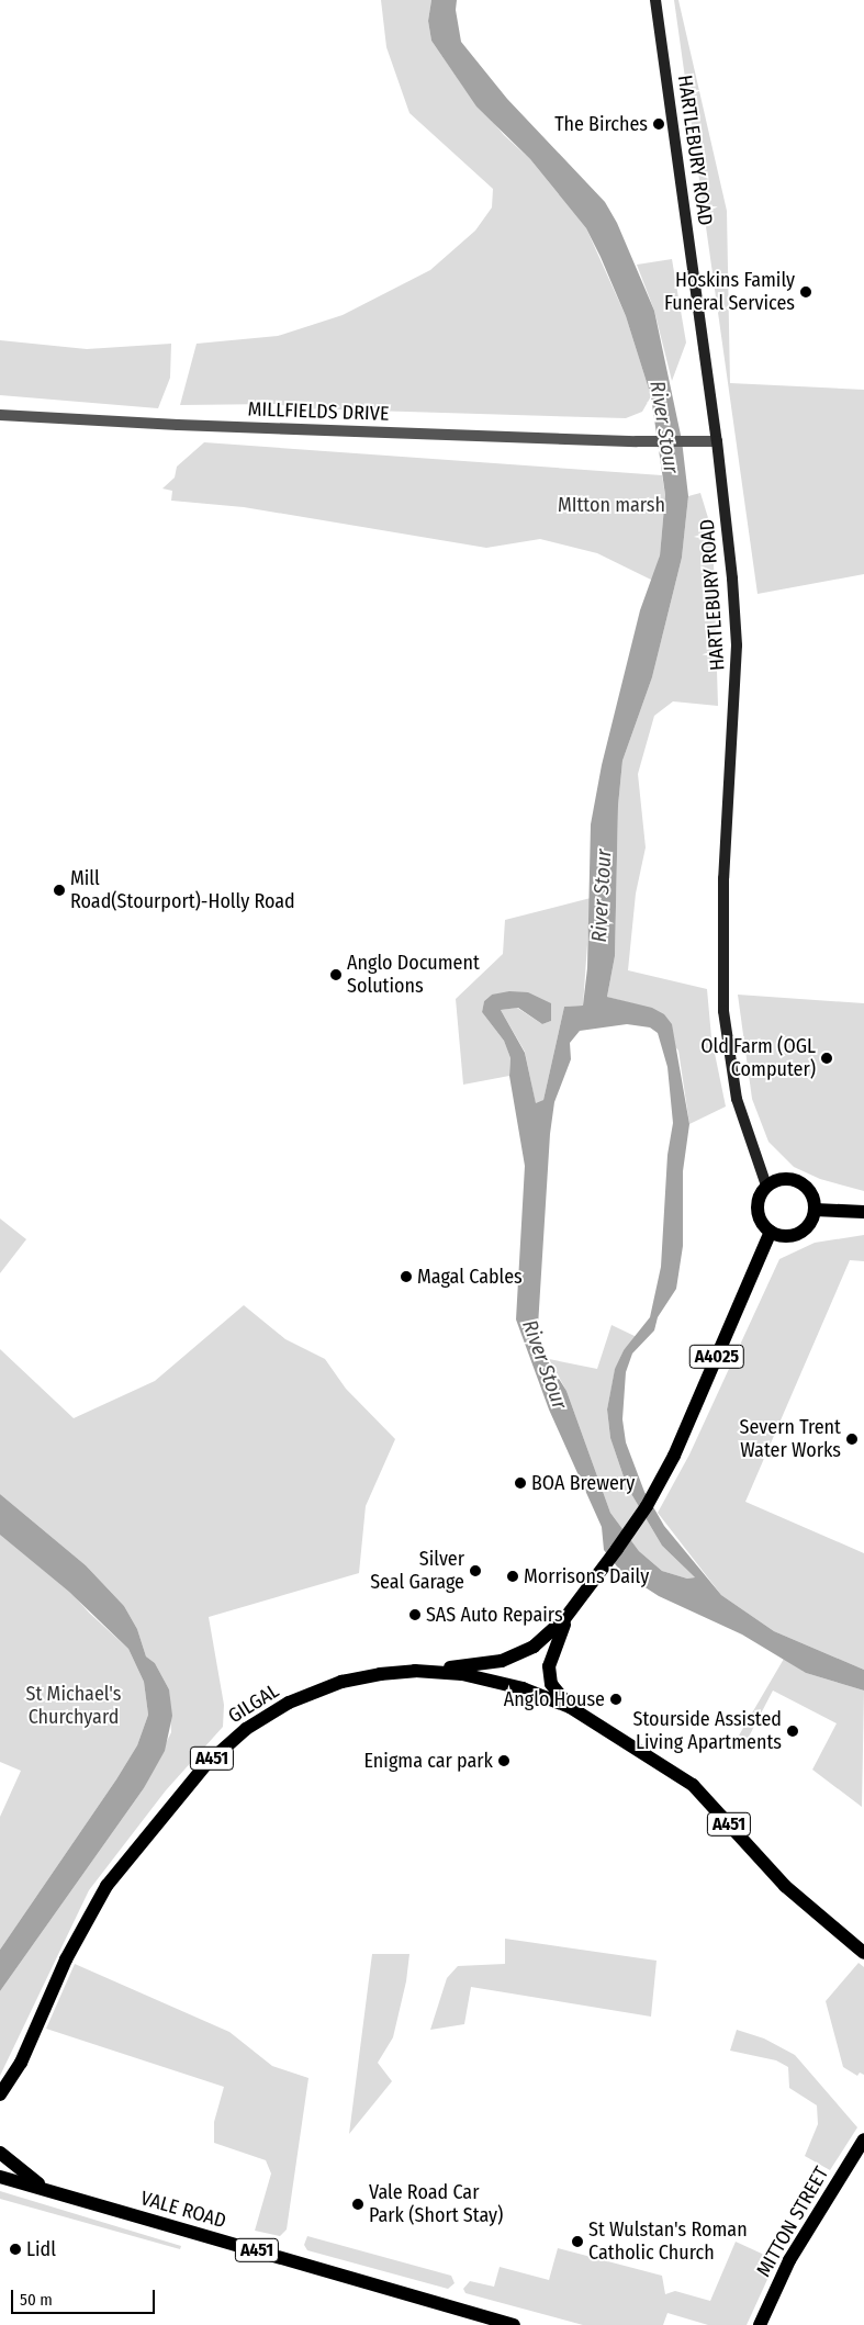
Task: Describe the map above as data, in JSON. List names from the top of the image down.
{
  "streets": {
    "main road": [
      "HARTLEBURY ROAD",
      "A4025",
      "GILGAL",
      "A451",
      "VALE ROAD",
      "MITTON STREET"
    ],
    "street": ["MILLFIELDS DRIVE"]
  },
  "crossings": [
    ["HARTLEBURY ROAD", "MILLFIELDS DRIVE"],
    ["HARTLEBURY ROAD", "A4025"],
    ["A4025", "GILGAL"],
    ["A4025", "A451"],
    ["GILGAL", "A451"]
  ],
  "water": ["River Stour"],
  "parks": ["MItton marsh", "St Michael's Churchyard"],
  "places": [
    "The Birches",
    "Hoskins Family Funeral Services",
    "Mill Road(Stourport)-Holly Road",
    "Anglo Document Solutions",
    "Old Farm (OGL Computer)",
    "Magal Cables",
    "Severn Trent Water Works",
    "BOA Brewery",
    "Silver Seal Garage",
    "Morrisons Daily",
    "SAS Auto Repairs",
    "Anglo House",
    "Stourside Assisted Living Apartments",
    "Enigma car park",
    "Vale Road Car Park (Short Stay)",
    "St Wulstan's Roman Catholic Church",
    "Lidl"
  ],
  "scale_bar": "50 m"
}
